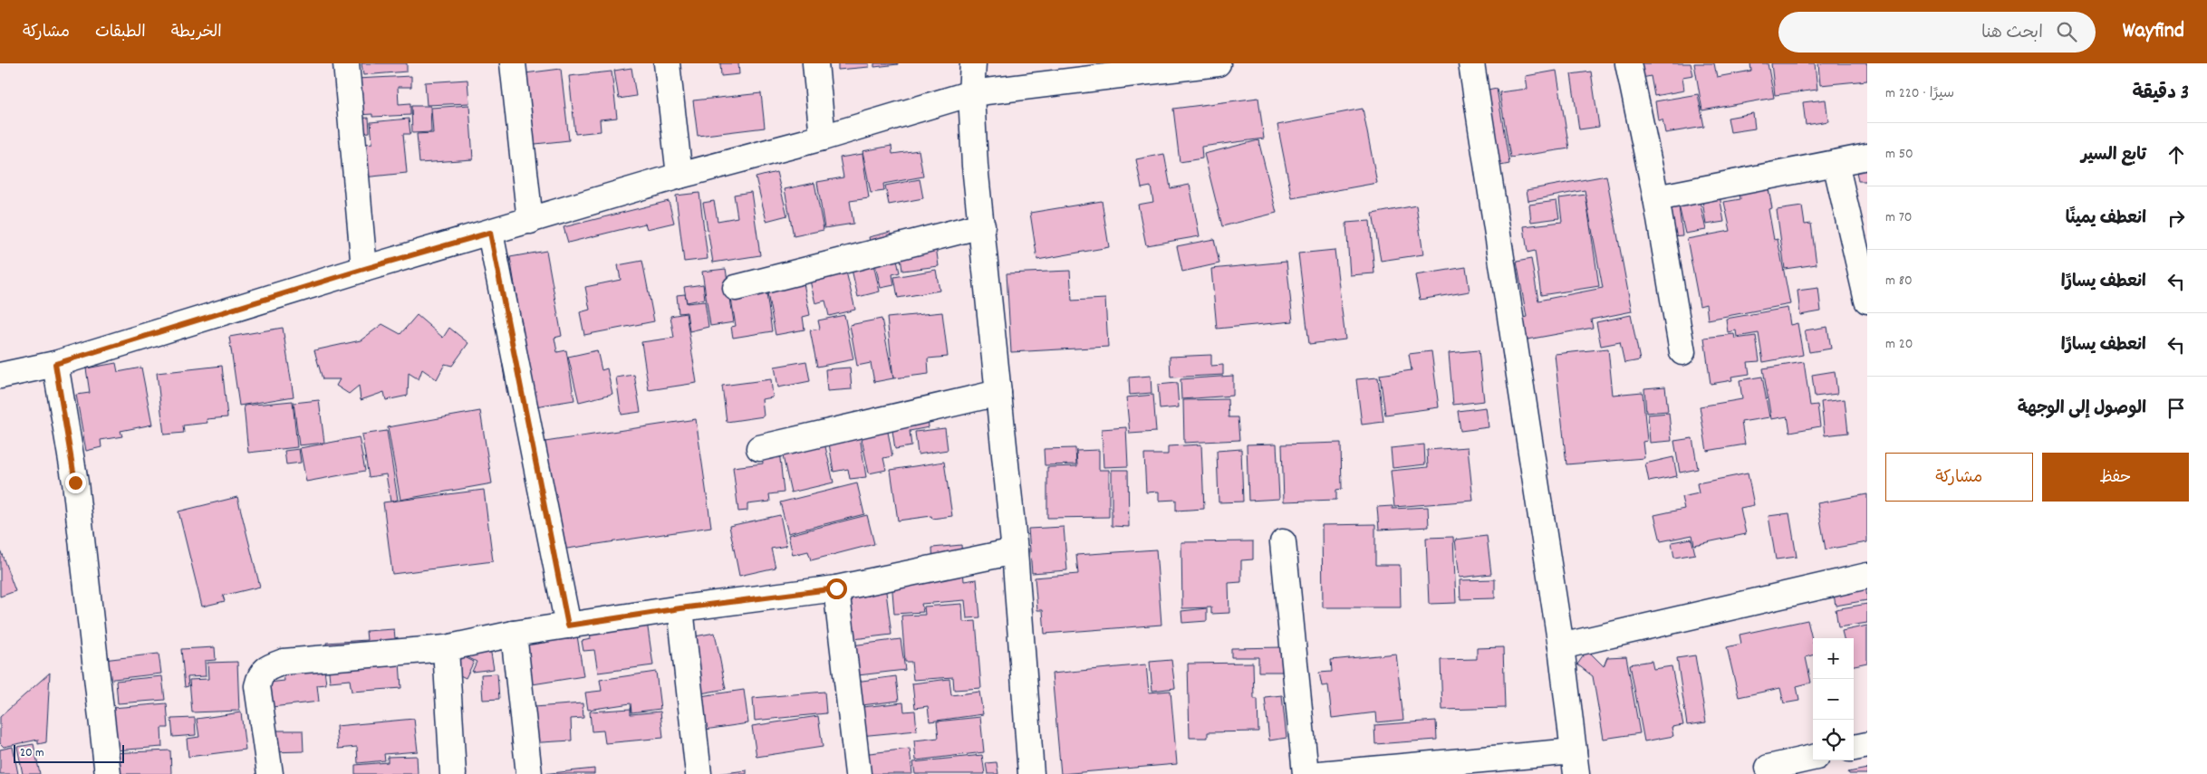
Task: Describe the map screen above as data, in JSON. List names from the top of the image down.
{
  "scale_bar": "20 m",
  "page": {
    "header": "Wayfind",
    "search": "ابحث هنا",
    "nav": ["الخريطة", "الطبقات", "مشاركة"],
    "heading": ["3 دقيقة", "سيرًا · 220 m"],
    "list": [
      ["تابع السير", "50 m"],
      ["انعطف يمينًا", "70 m"],
      ["انعطف يسارًا", "80 m"],
      ["انعطف يسارًا", "20 m"],
      "الوصول إلى الوجهة"
    ],
    "buttons": ["حفظ", "مشاركة"],
    "map_buttons": ["+", "−"],
    "scale": "20 m"
  }
}
